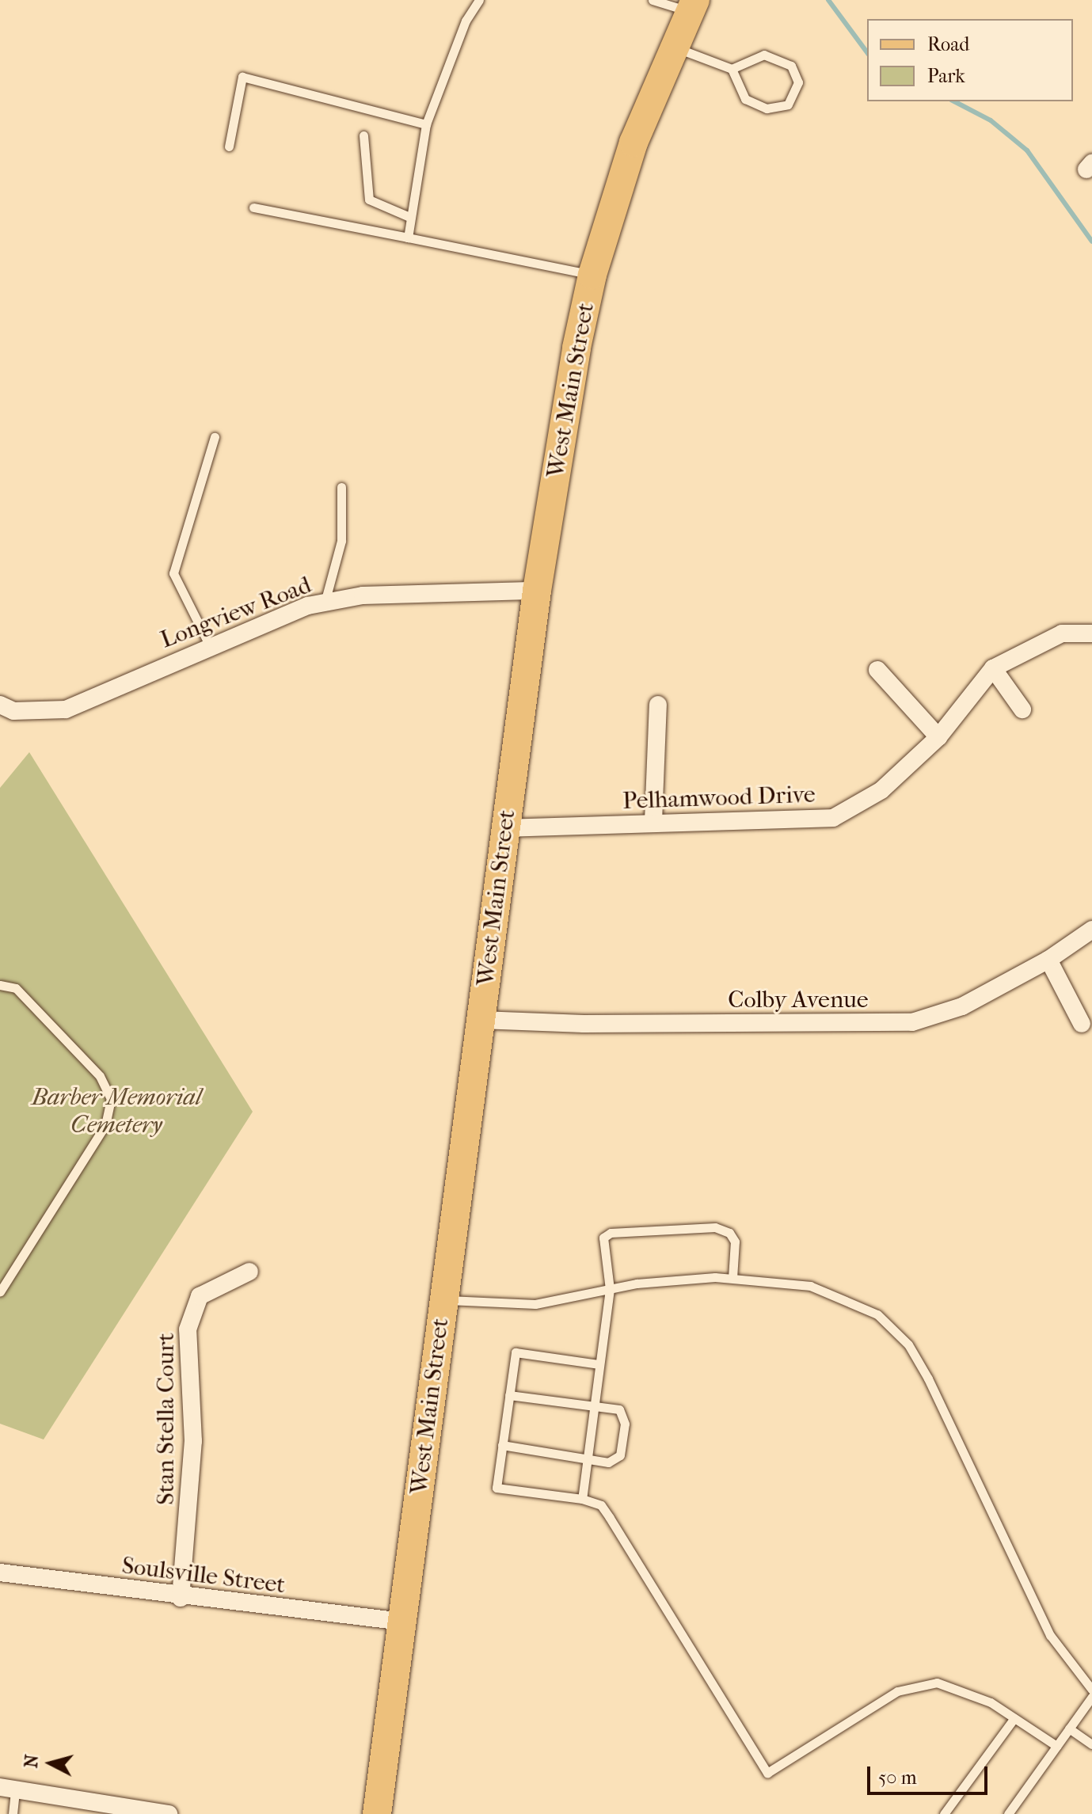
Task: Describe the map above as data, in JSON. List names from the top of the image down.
{
  "streets": {
    "main road": ["West Main Street"],
    "street": [
      "Longview Road",
      "Pelhamwood Drive",
      "Colby Avenue",
      "Stan Stella Court",
      "Soulsville Street"
    ]
  },
  "crossings": [
    ["West Main Street", "Longview Road"],
    ["West Main Street", "Pelhamwood Drive"],
    ["West Main Street", "Colby Avenue"],
    ["West Main Street", "Soulsville Street"],
    ["Stan Stella Court", "Soulsville Street"]
  ],
  "parks": ["Barber Memorial Cemetery"],
  "legend": ["Road", "Park"],
  "scale_bar": "50 m",
  "north": "left"
}
